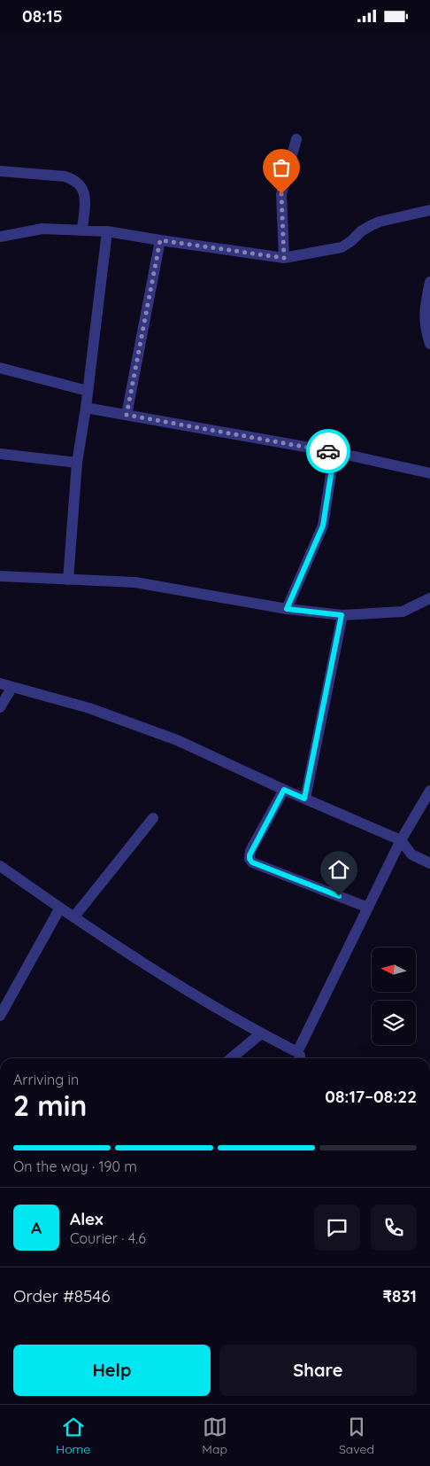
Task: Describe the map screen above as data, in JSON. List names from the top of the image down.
{
  "north": "left",
  "page": {
    "status": "08:15",
    "heading": ["2 min", "Arriving in", "08:17–08:22"],
    "panel": [
      "Alex",
      "Courier · 4.6",
      "Order #8546",
      "₹831"
    ],
    "bar": "On the way · 190 m",
    "round": "A",
    "buttons": ["Help", "Share"],
    "tabs": ["Home", "Map", "Saved"]
  }
}
